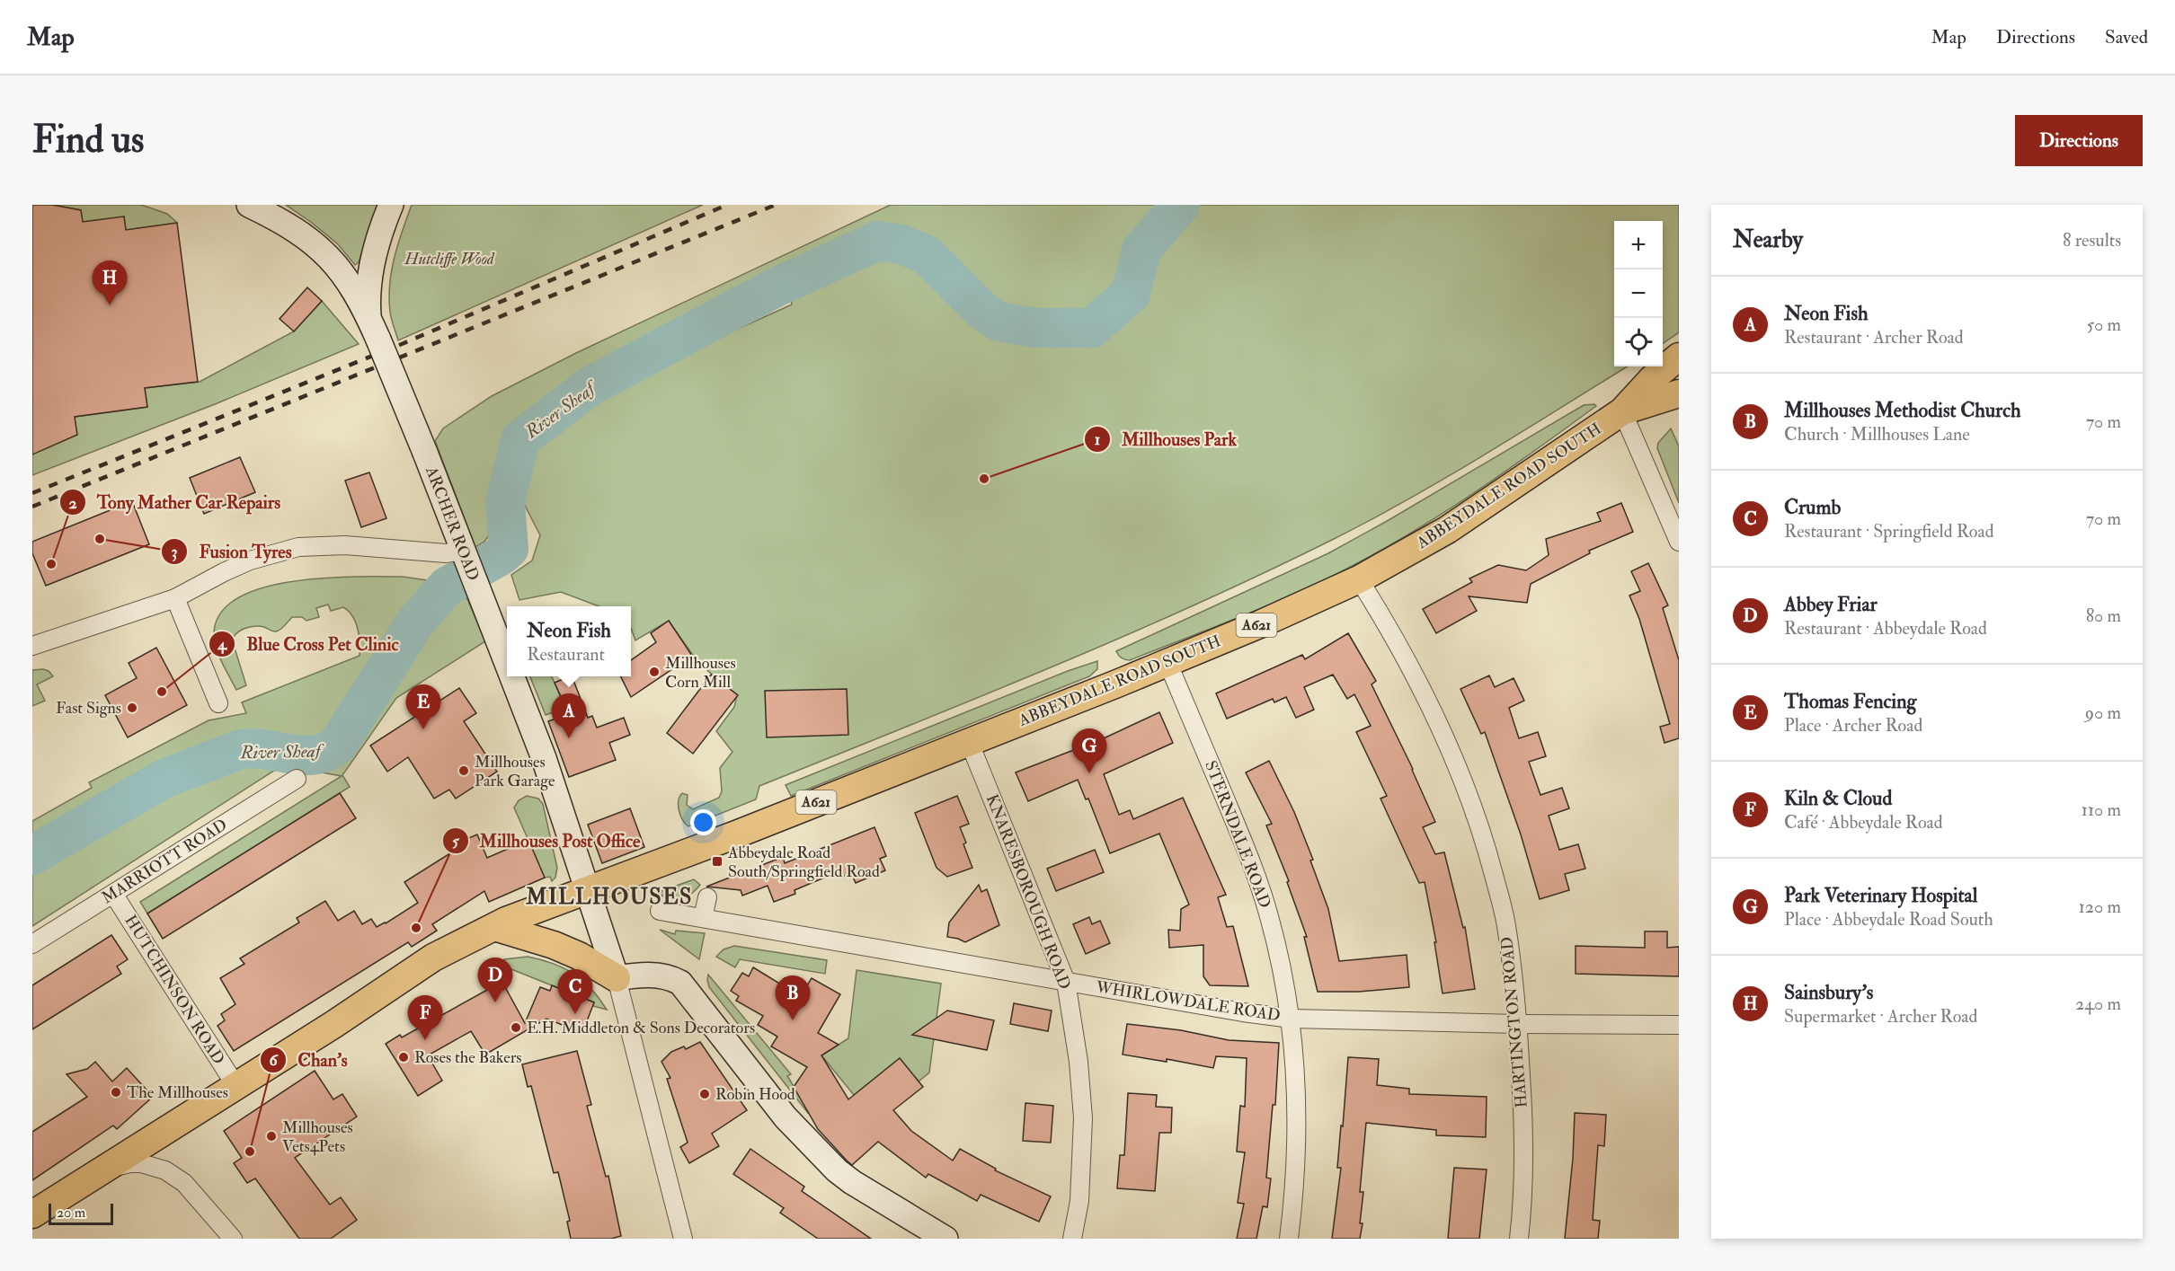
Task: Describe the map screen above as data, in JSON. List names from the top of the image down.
{
  "streets": {
    "main road": ["ABBEYDALE ROAD SOUTH", "A621"],
    "street": [
      "ARCHER ROAD",
      "STERNDALE ROAD",
      "MARRIOTT ROAD",
      "KNARESBOROUGH ROAD",
      "HUTCHINSON ROAD",
      "WHIRLOWDALE ROAD",
      "HARTINGTON ROAD"
    ]
  },
  "crossings": [
    ["ABBEYDALE ROAD SOUTH", "ARCHER ROAD"],
    ["ABBEYDALE ROAD SOUTH", "A621"],
    ["ABBEYDALE ROAD SOUTH", "STERNDALE ROAD"],
    ["ABBEYDALE ROAD SOUTH", "KNARESBOROUGH ROAD"],
    ["ABBEYDALE ROAD SOUTH", "HARTINGTON ROAD"],
    ["ARCHER ROAD", "A621"],
    ["A621", "HUTCHINSON ROAD"],
    ["STERNDALE ROAD", "WHIRLOWDALE ROAD"],
    ["MARRIOTT ROAD", "HUTCHINSON ROAD"],
    ["KNARESBOROUGH ROAD", "WHIRLOWDALE ROAD"],
    ["WHIRLOWDALE ROAD", "HARTINGTON ROAD"]
  ],
  "districts": ["MILLHOUSES"],
  "water": ["River Sheaf"],
  "parks": ["Hutcliffe Wood"],
  "places": {
    "other": [
      "Millhouses Park",
      "Fusion Tyres",
      "Tony Mather Car Repairs",
      "Millhouses Corn Mill",
      "Blue Cross Pet Clinic",
      "Fast Signs",
      "Millhouses Park Garage",
      "Millhouses Post Office",
      "E.H. Middleton & Sons Decorators",
      "Roses the Bakers",
      "The Millhouses",
      "Robin Hood",
      "Millhouses Vets4Pets",
      "Chan's"
    ],
    "transit": ["Abbeydale Road South/Springfield Road"]
  },
  "scale_bar": "20 m",
  "page": {
    "header": "Map",
    "nav": ["Map", "Directions", "Saved"],
    "buttons": "Directions",
    "title": "Find us",
    "heading": ["Nearby", "8 results"],
    "map_buttons": ["+", "−"],
    "pins": [
      "H",
      "E",
      "A",
      "G",
      "D",
      "C",
      "B",
      "F"
    ],
    "list": [
      {
        "mark": "A",
        "name": "Neon Fish",
        "note": "Restaurant · Archer Road",
        "value": "50 m"
      },
      {
        "mark": "B",
        "name": "Millhouses Methodist Church",
        "note": "Church · Millhouses Lane",
        "value": "70 m"
      },
      {
        "mark": "C",
        "name": "Crumb",
        "note": "Restaurant · Springfield Road",
        "value": "70 m"
      },
      {
        "mark": "D",
        "name": "Abbey Friar",
        "note": "Restaurant · Abbeydale Road",
        "value": "80 m"
      },
      {
        "mark": "E",
        "name": "Thomas Fencing",
        "note": "Place · Archer Road",
        "value": "90 m"
      },
      {
        "mark": "F",
        "name": "Kiln & Cloud",
        "note": "Café · Abbeydale Road",
        "value": "110 m"
      },
      {
        "mark": "G",
        "name": "Park Veterinary Hospital",
        "note": "Place · Abbeydale Road South",
        "value": "120 m"
      },
      {
        "mark": "H",
        "name": "Sainsbury's",
        "note": "Supermarket · Archer Road",
        "value": "240 m"
      }
    ],
    "popup": ["Neon Fish", "Restaurant"],
    "scale": "20 m"
  }
}
